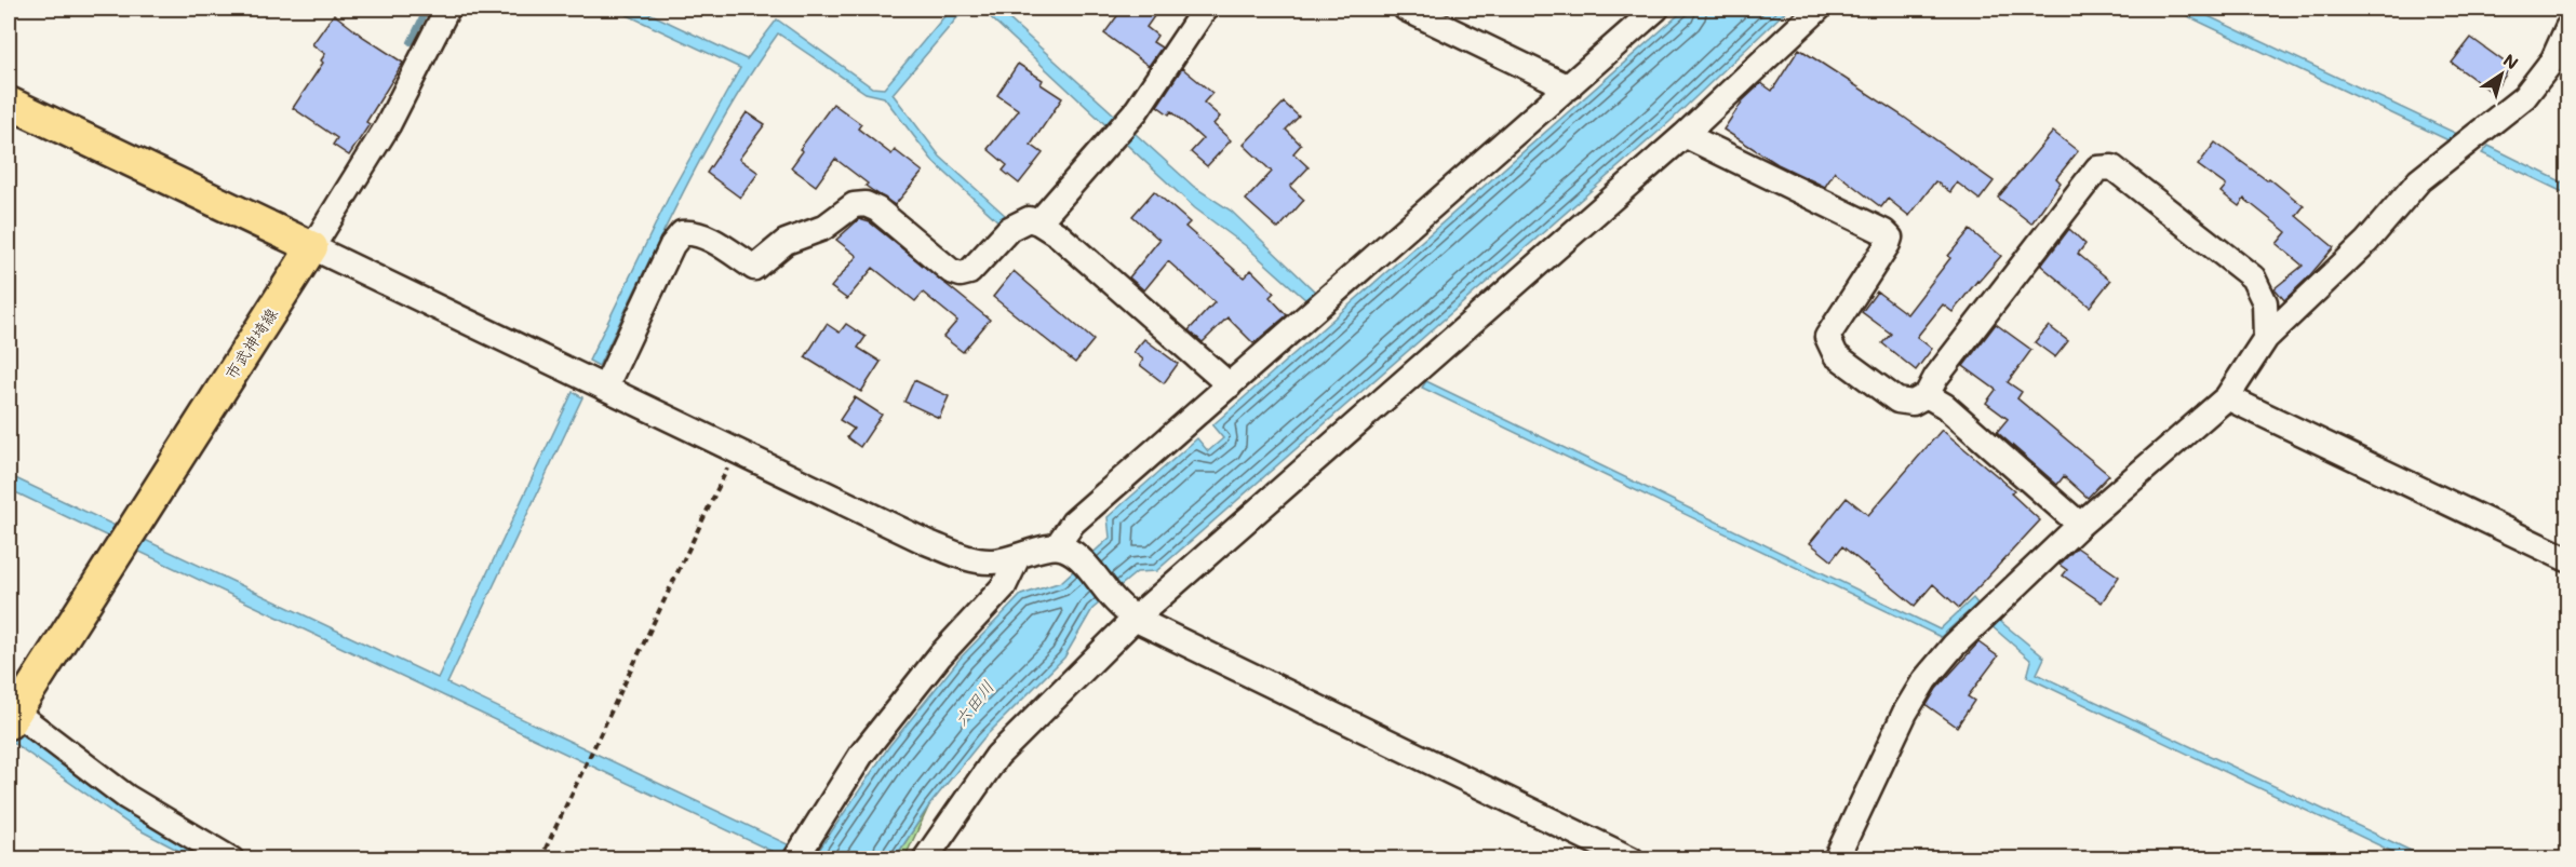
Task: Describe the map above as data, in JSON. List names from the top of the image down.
{
  "streets": {
    "main road": ["市武神埼線"]
  },
  "water": ["六田川"],
  "north": "top right"
}
